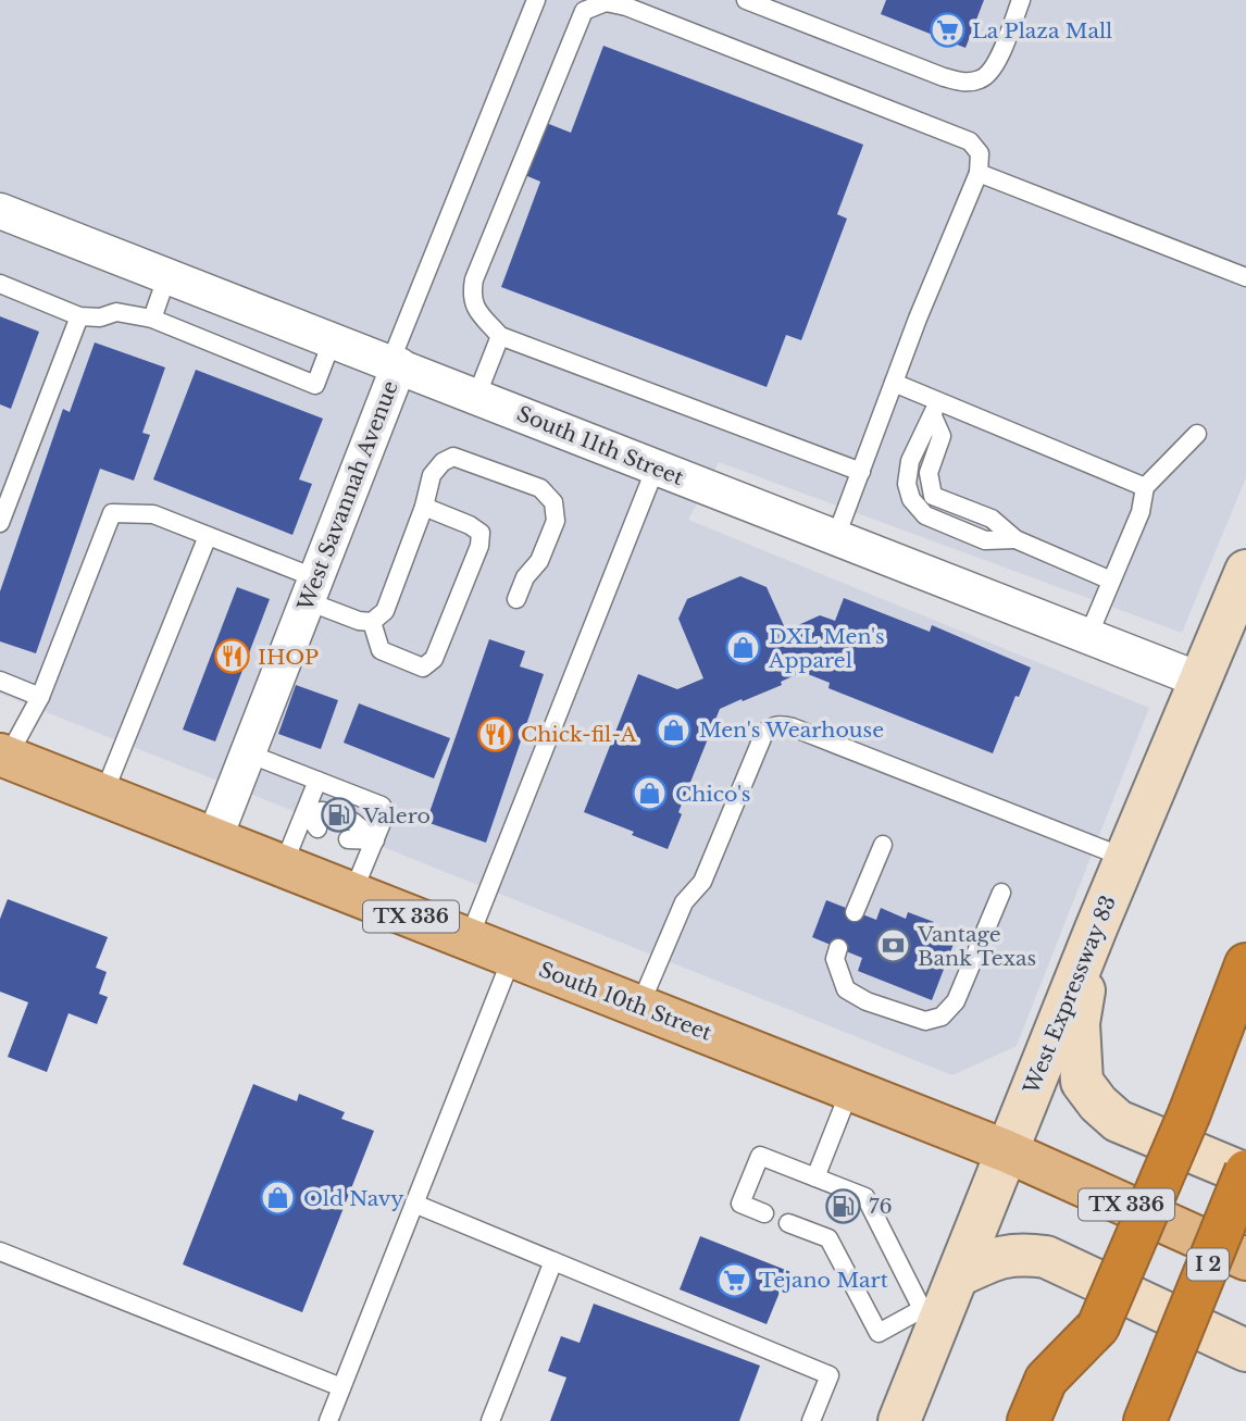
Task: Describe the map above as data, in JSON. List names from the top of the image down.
{
  "streets": {
    "highway": ["I 2"],
    "main road": ["TX 336", "West Expressway 83", "South 10th Street"],
    "street": ["South 11th Street", "West Savannah Avenue"]
  },
  "crossings": [
    ["South 11th Street", "West Savannah Avenue"],
    ["South 11th Street", "West Expressway 83"],
    ["West Savannah Avenue", "South 10th Street"],
    ["West Expressway 83", "South 10th Street"]
  ],
  "places": {
    "supermarket": ["La Plaza Mall", "Tejano Mart"],
    "shop": [
      "DXL Men's Apparel",
      "Men's Wearhouse",
      "Chico's",
      "Old Navy"
    ],
    "restaurant": ["IHOP", "Chick-fil-A"],
    "fuel station": ["Valero", "76"],
    "bank": ["Vantage Bank Texas"]
  }
}
